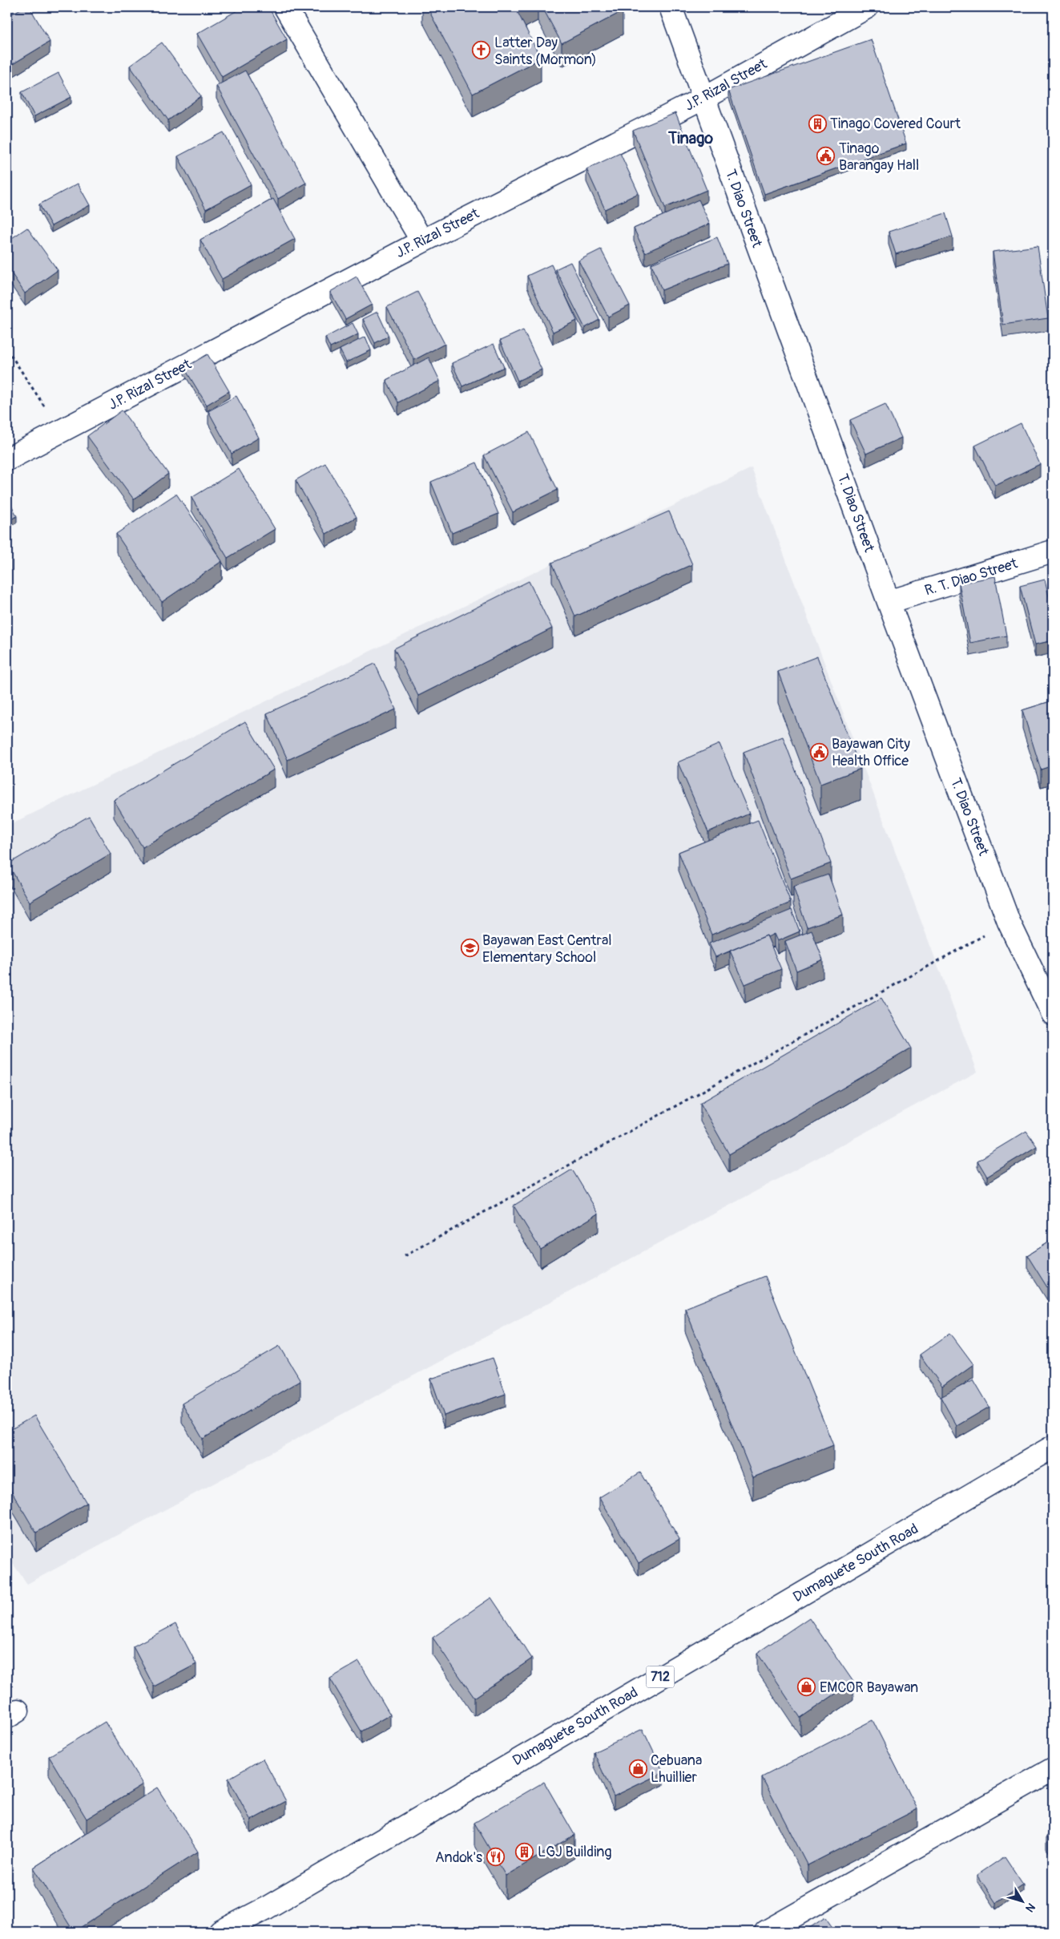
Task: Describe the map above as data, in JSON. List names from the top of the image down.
{
  "streets": {
    "main road": [
      "J.P. Rizal Street",
      "T. Diao Street",
      "R. T. Diao Street",
      "Dumaguete South Road",
      "712"
    ]
  },
  "crossings": [
    ["J.P. Rizal Street", "T. Diao Street"],
    ["T. Diao Street", "R. T. Diao Street"]
  ],
  "districts": ["Tinago"],
  "places": {
    "church": ["Latter Day Saints (Mormon)"],
    "building": ["Tinago Covered Court", "LGJ Building"],
    "public building": ["Tinago Barangay Hall", "Bayawan City Health Office"],
    "school or university": ["Bayawan East Central Elementary School"],
    "shop": ["EMCOR Bayawan", "Cebuana Lhuillier"],
    "restaurant": ["Andok's"]
  },
  "north": "bottom right"
}
